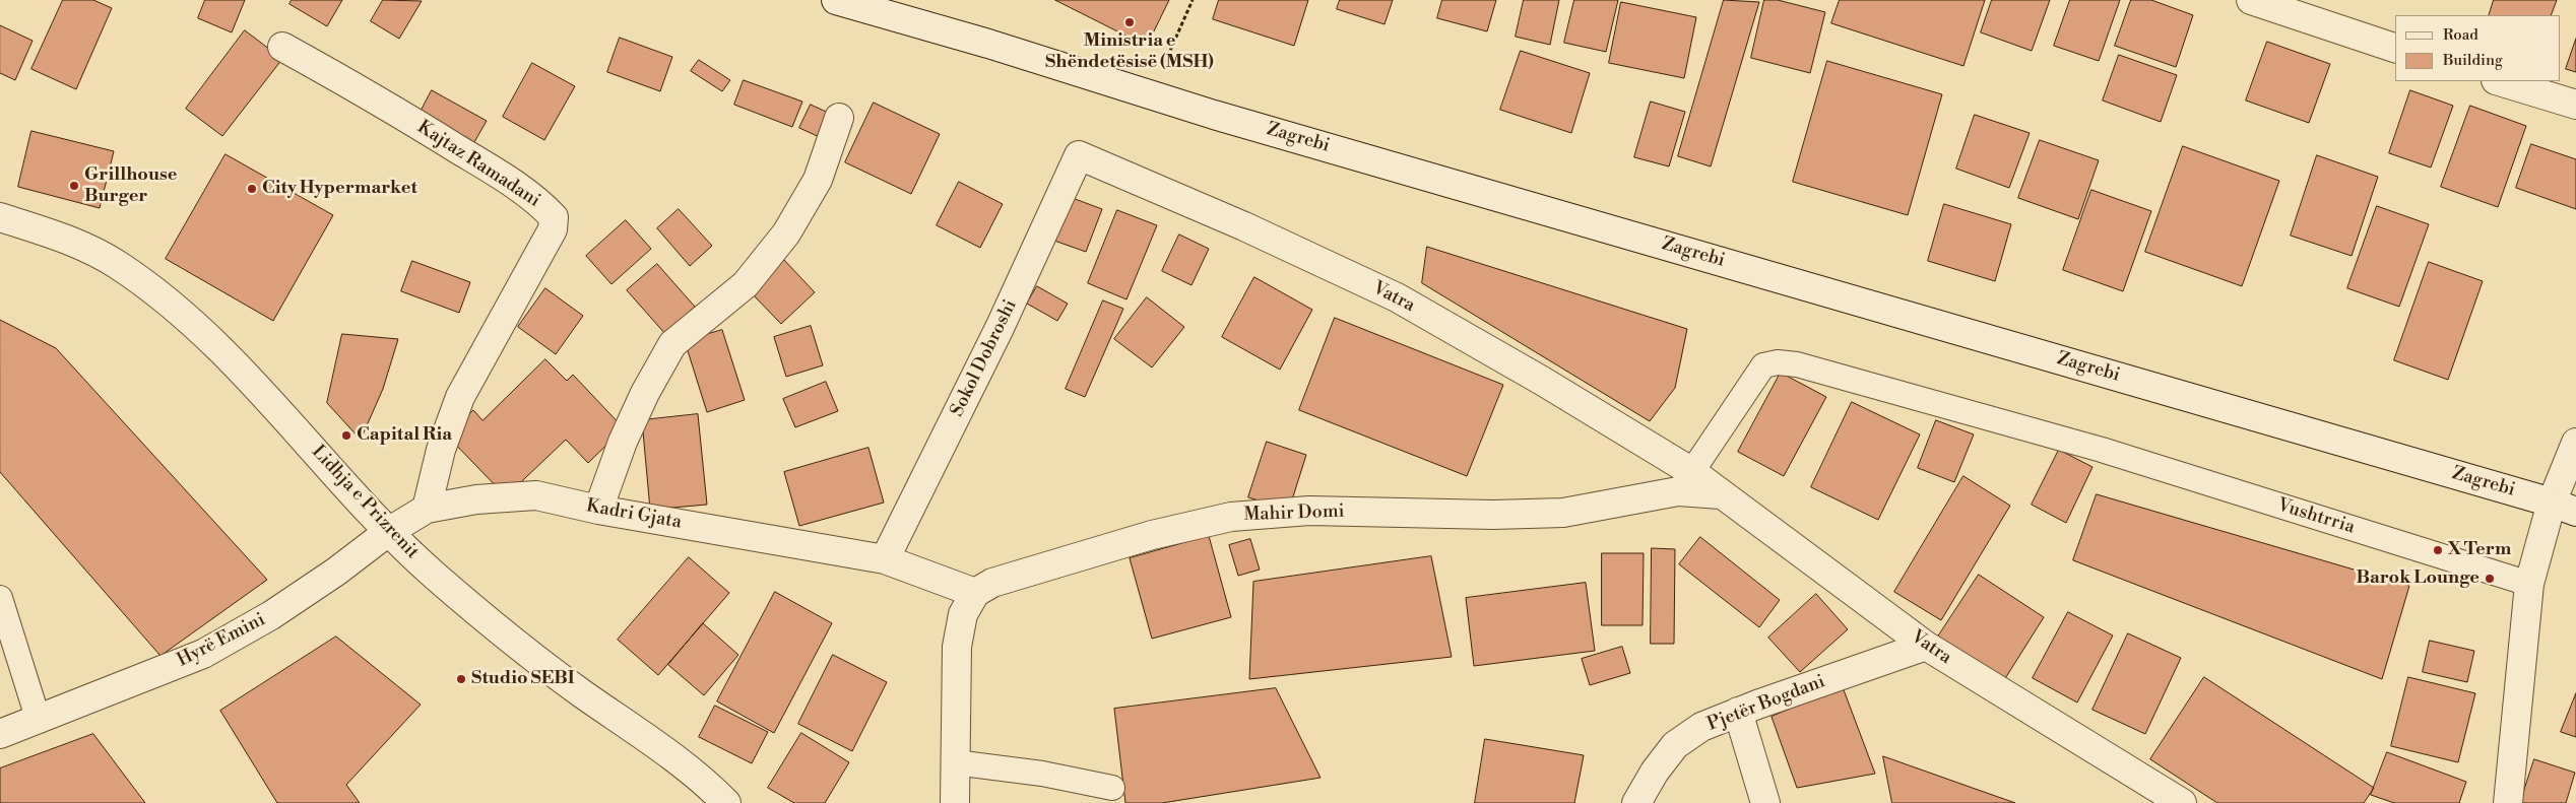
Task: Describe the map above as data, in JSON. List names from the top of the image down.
{
  "streets": {
    "street": [
      "Zagrebi",
      "Kajtaz Ramadani",
      "Vatra",
      "Sokol Dobroshi",
      "Lidhja e Prizrenit",
      "Mahir Domi",
      "Kadri Gjata",
      "Hyrë Emini",
      "Pjetër Bogdani"
    ],
    "lane": ["Vushtrria"]
  },
  "crossings": [
    ["Kajtaz Ramadani", "Kadri Gjata"],
    ["Vatra", "Sokol Dobroshi"],
    ["Vatra", "Mahir Domi"],
    ["Vatra", "Vushtrria"],
    ["Vatra", "Pjetër Bogdani"],
    ["Sokol Dobroshi", "Kadri Gjata"],
    ["Lidhja e Prizrenit", "Kadri Gjata"],
    ["Lidhja e Prizrenit", "Hyrë Emini"],
    ["Mahir Domi", "Vushtrria"],
    ["Kadri Gjata", "Hyrë Emini"]
  ],
  "places": [
    "Ministria e Shëndetësisë (MSH)",
    "Grillhouse Burger",
    "City Hypermarket",
    "Capital Ria",
    "X Term",
    "Barok Lounge",
    "Studio SEBI"
  ],
  "legend": ["Road", "Building"]
}
